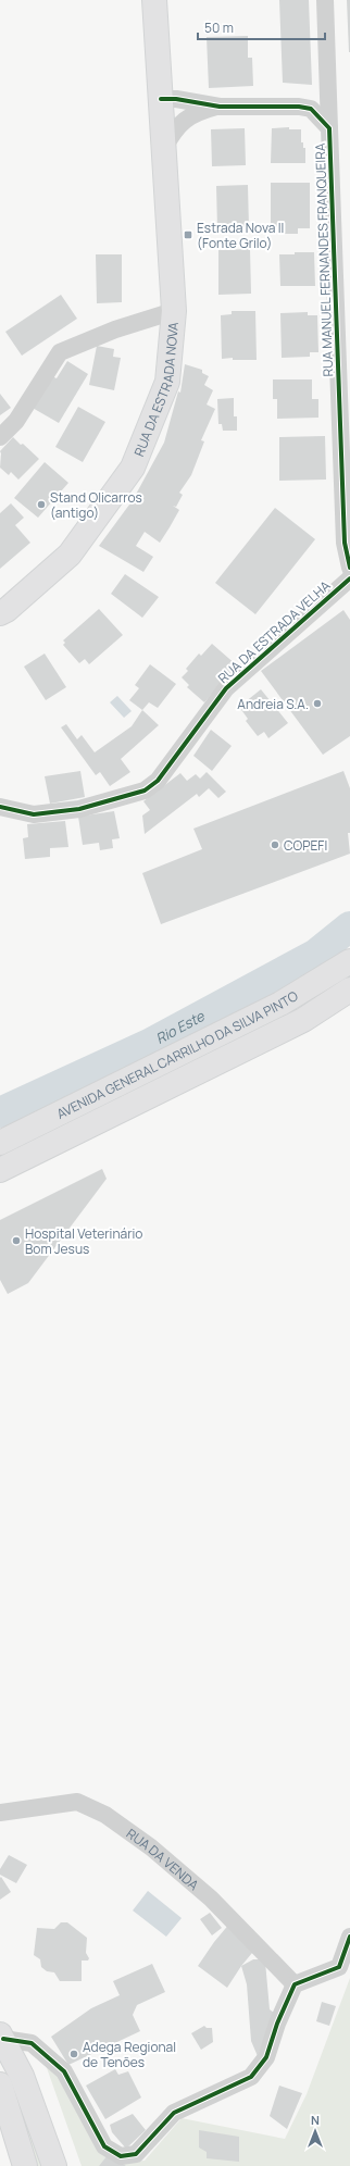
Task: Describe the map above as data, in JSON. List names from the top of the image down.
{
  "streets": {
    "main road": ["RUA DA ESTRADA NOVA", "AVENIDA GENERAL CARRILHO DA SILVA PINTO"],
    "street": ["RUA MANUEL FERNANDES FRANQUEIRA", "RUA DA ESTRADA VELHA", "RUA DA VENDA"]
  },
  "crossings": [
    ["RUA MANUEL FERNANDES FRANQUEIRA", "RUA DA ESTRADA NOVA"]
  ],
  "water": ["Rio Este"],
  "places": {
    "transit": ["Estrada Nova II (Fonte Grilo)"],
    "other": [
      "Stand Olicarros (antigo)",
      "Andreia S.A.",
      "COPEFI",
      "Hospital Veterinário Bom Jesus",
      "Adega Regional de Tenões"
    ]
  },
  "scale_bar": "50 m",
  "north": "top"
}
